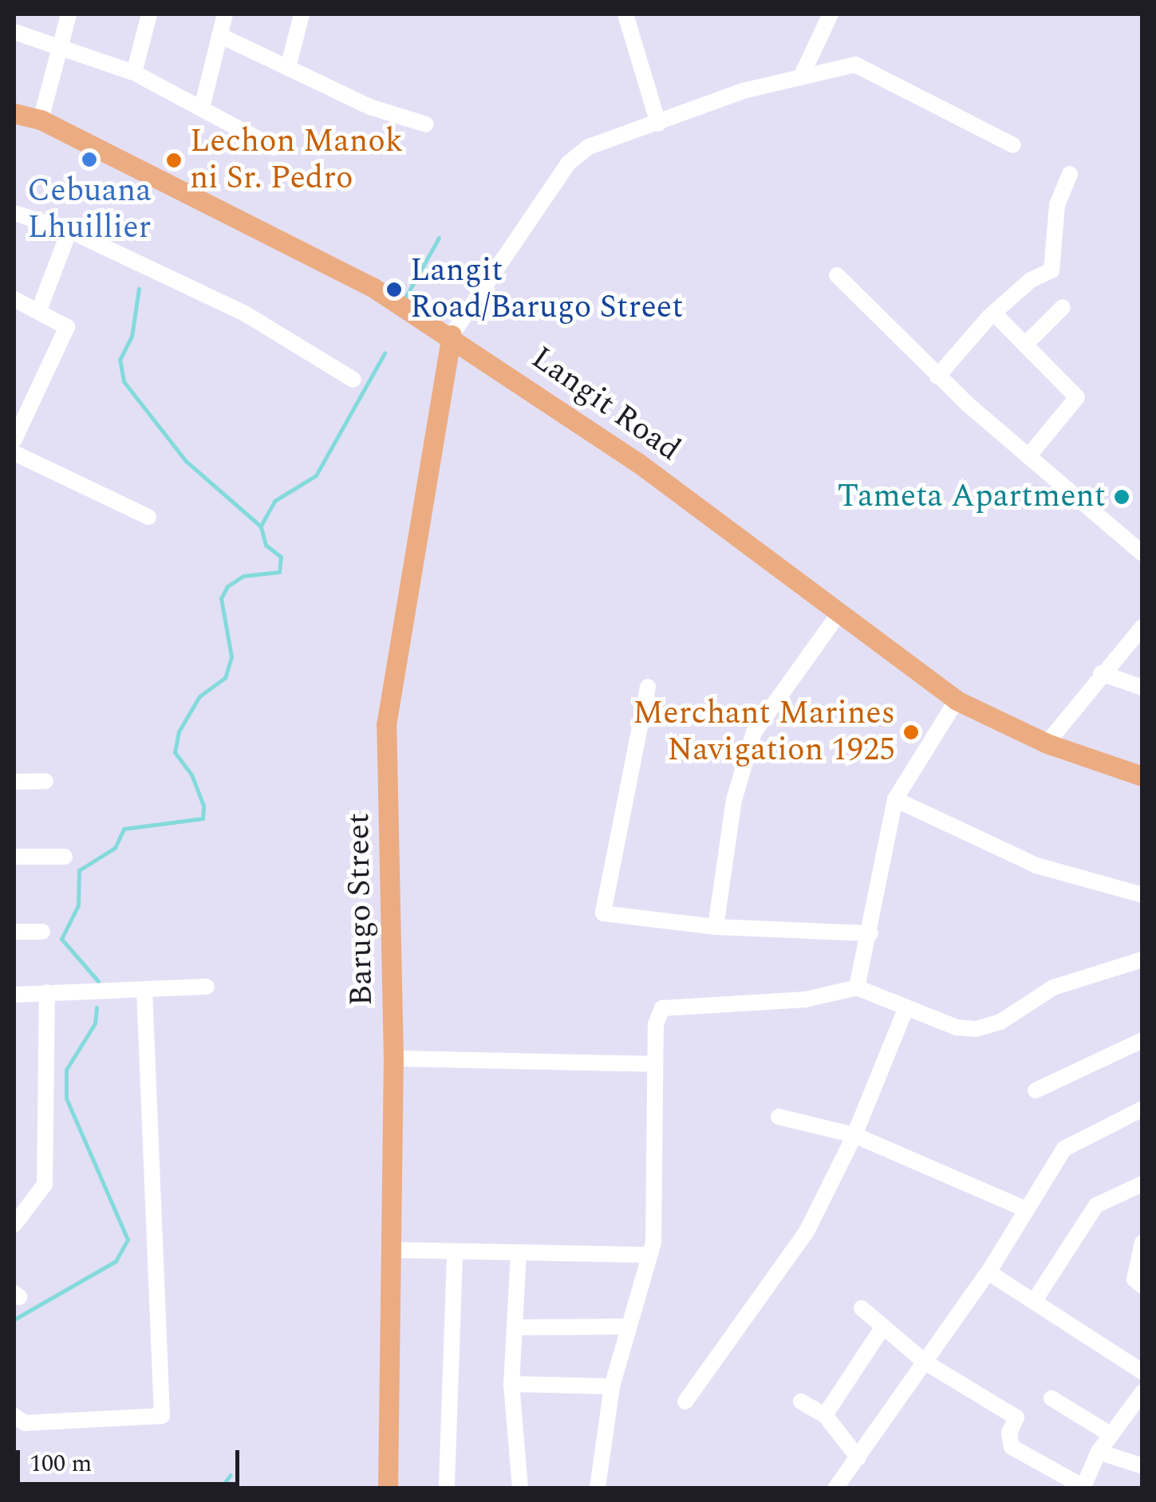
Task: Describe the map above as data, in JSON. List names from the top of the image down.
{
  "streets": {
    "main road": ["Langit Road", "Barugo Street"]
  },
  "crossings": [
    ["Langit Road", "Barugo Street"]
  ],
  "places": [
    "Cebuana Lhuillier",
    "Lechon Manok ni Sr. Pedro",
    "Langit Road/Barugo Street",
    "Tameta Apartment",
    "Merchant Marines Navigation 1925"
  ],
  "scale_bar": "100 m"
}
